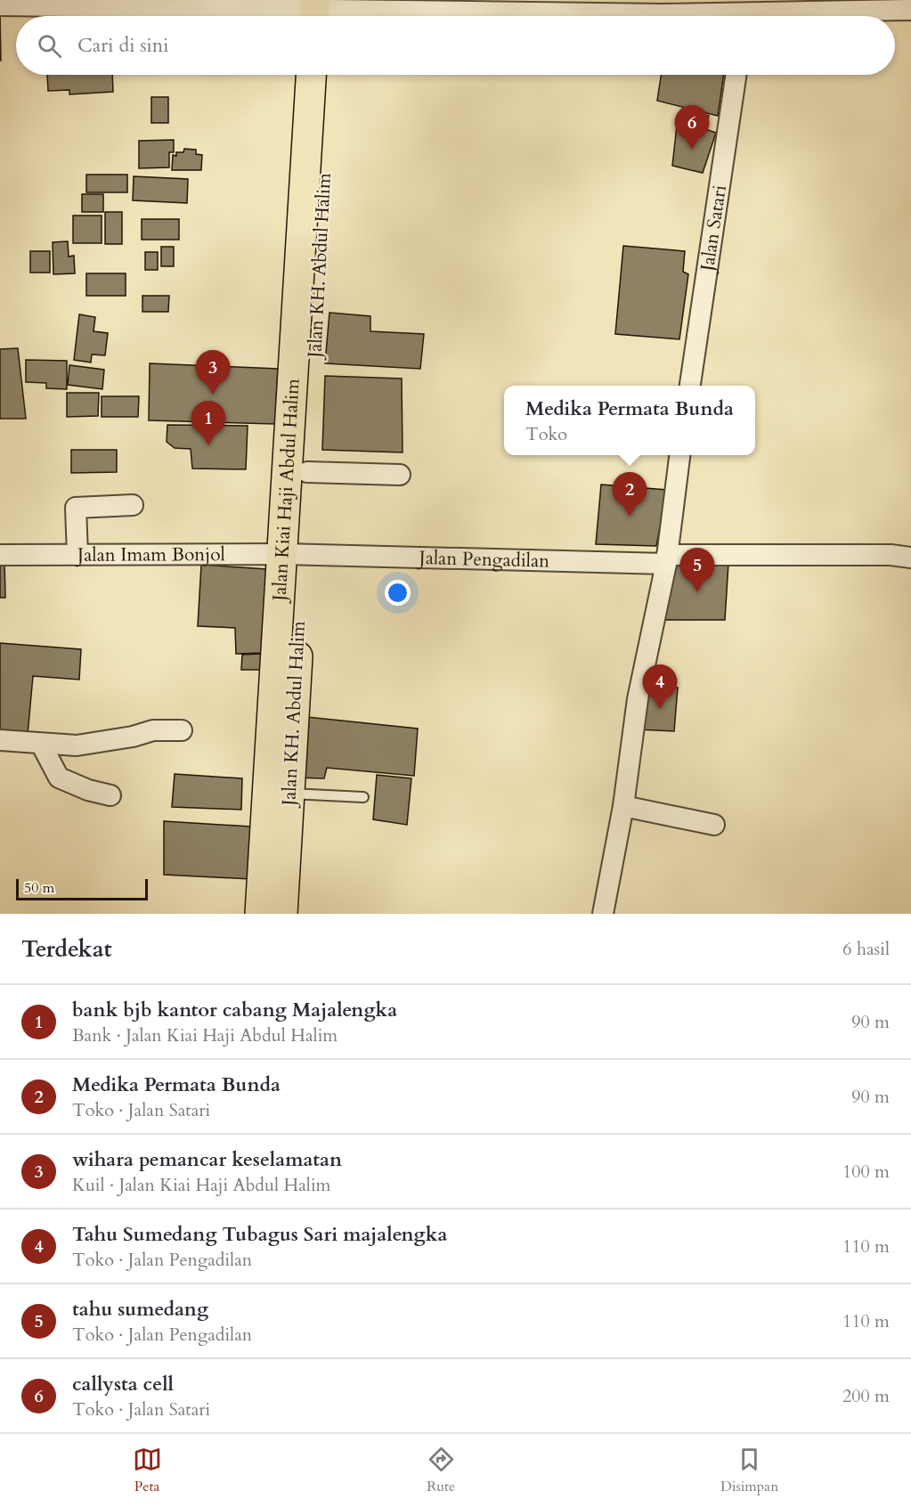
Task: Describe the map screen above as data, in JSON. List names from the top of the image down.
{
  "streets": {
    "main road": ["Jalan KH. Abdul Halim", "Jalan Kiai Haji Abdul Halim"],
    "street": ["Jalan Satari", "Jalan Imam Bonjol", "Jalan Pengadilan"]
  },
  "crossings": [
    ["Jalan KH. Abdul Halim", "Jalan Kiai Haji Abdul Halim"],
    ["Jalan KH. Abdul Halim", "Jalan Imam Bonjol"],
    ["Jalan KH. Abdul Halim", "Jalan Pengadilan"],
    ["Jalan Kiai Haji Abdul Halim", "Jalan Imam Bonjol"],
    ["Jalan Kiai Haji Abdul Halim", "Jalan Pengadilan"],
    ["Jalan Imam Bonjol", "Jalan Pengadilan"]
  ],
  "scale_bar": "50 m",
  "page": {
    "search": "Cari di sini",
    "pins": [
      "6",
      "3",
      "1",
      "2",
      "5",
      "4"
    ],
    "popup": ["Medika Permata Bunda", "Toko"],
    "scale": "50 m",
    "heading": ["Terdekat", "6 hasil"],
    "list": [
      {
        "mark": "1",
        "name": "bank bjb kantor cabang Majalengka",
        "note": "Bank · Jalan Kiai Haji Abdul Halim",
        "value": "90 m"
      },
      {
        "mark": "2",
        "name": "Medika Permata Bunda",
        "note": "Toko · Jalan Satari",
        "value": "90 m"
      },
      {
        "mark": "3",
        "name": "wihara pemancar keselamatan",
        "note": "Kuil · Jalan Kiai Haji Abdul Halim",
        "value": "100 m"
      },
      {
        "mark": "4",
        "name": "Tahu Sumedang Tubagus Sari majalengka",
        "note": "Toko · Jalan Pengadilan",
        "value": "110 m"
      },
      {
        "mark": "5",
        "name": "tahu sumedang",
        "note": "Toko · Jalan Pengadilan",
        "value": "110 m"
      },
      {
        "mark": "6",
        "name": "callysta cell",
        "note": "Toko · Jalan Satari",
        "value": "200 m"
      }
    ],
    "nav": ["Peta", "Rute", "Disimpan"]
  }
}
